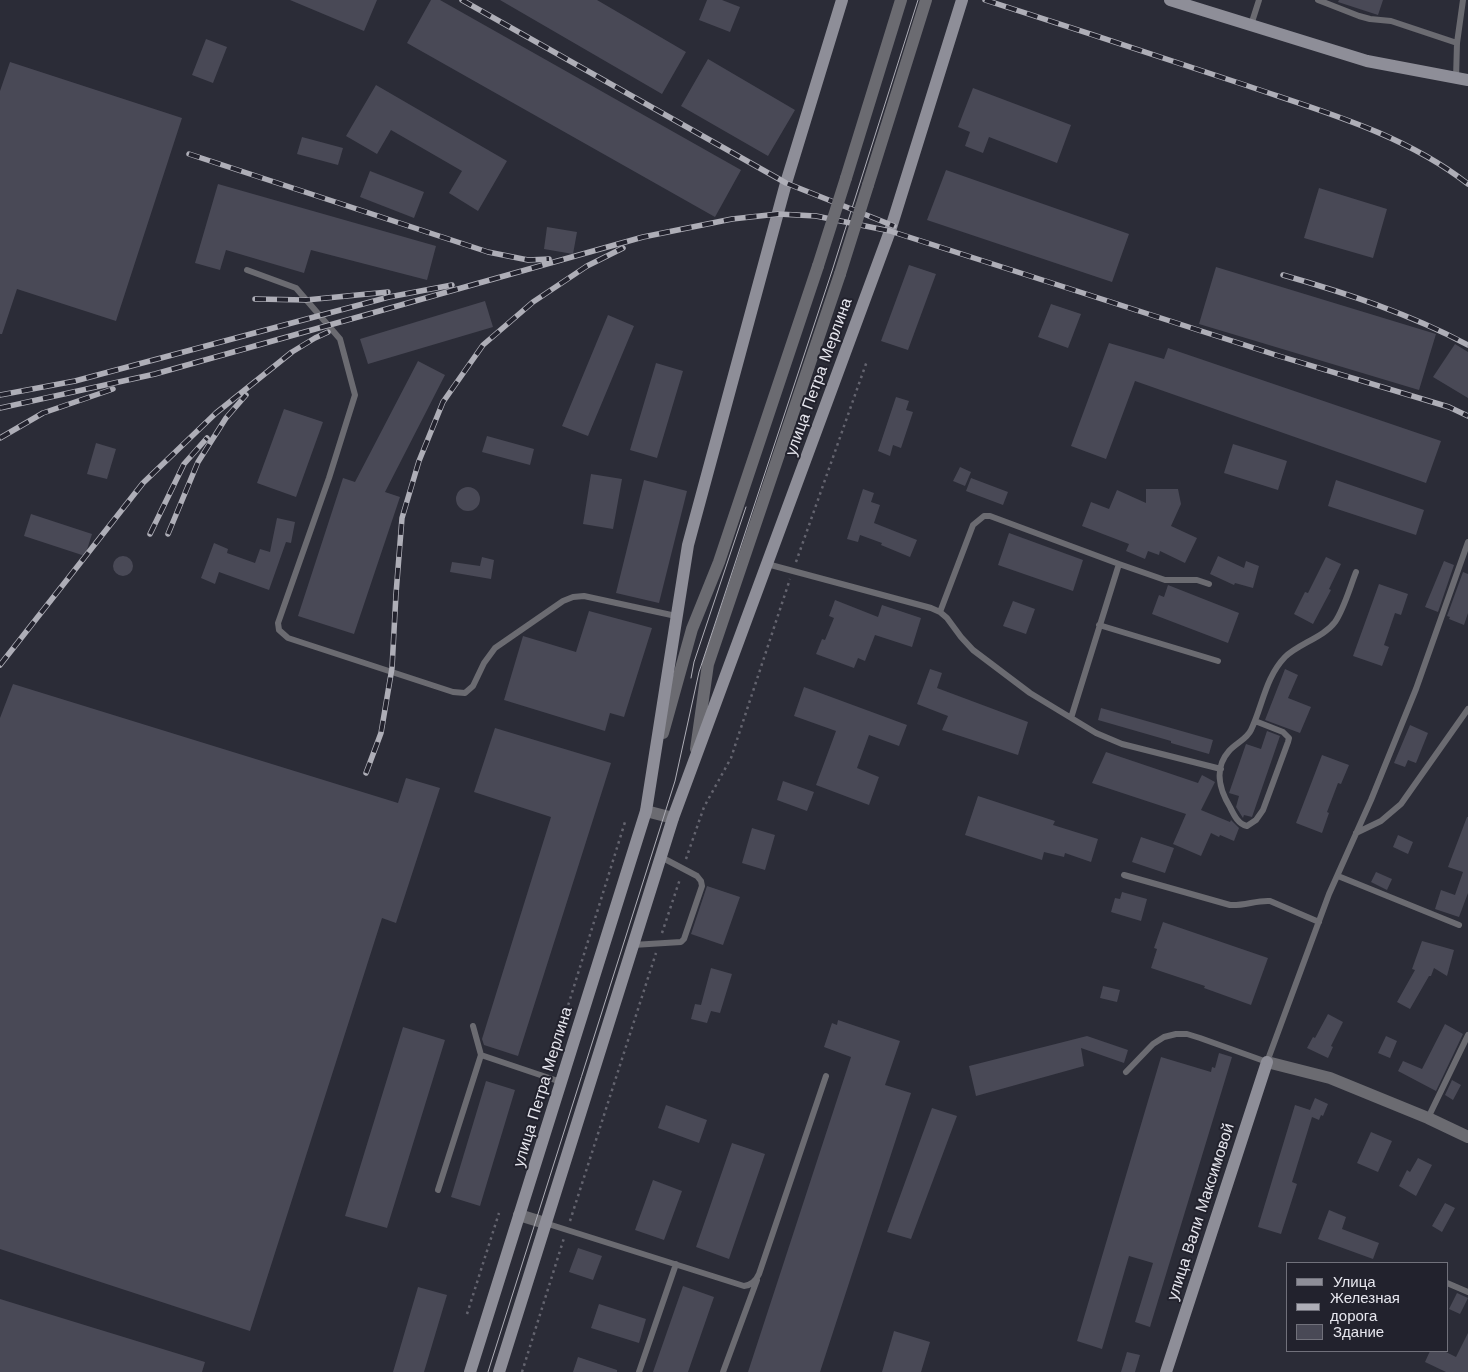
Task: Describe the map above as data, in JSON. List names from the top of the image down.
{
  "streets": {
    "main road": ["улица Петра Мерлина", "улица Вали Максимовой"]
  },
  "legend": ["Улица", "Железная дорога", "Здание"]
}
